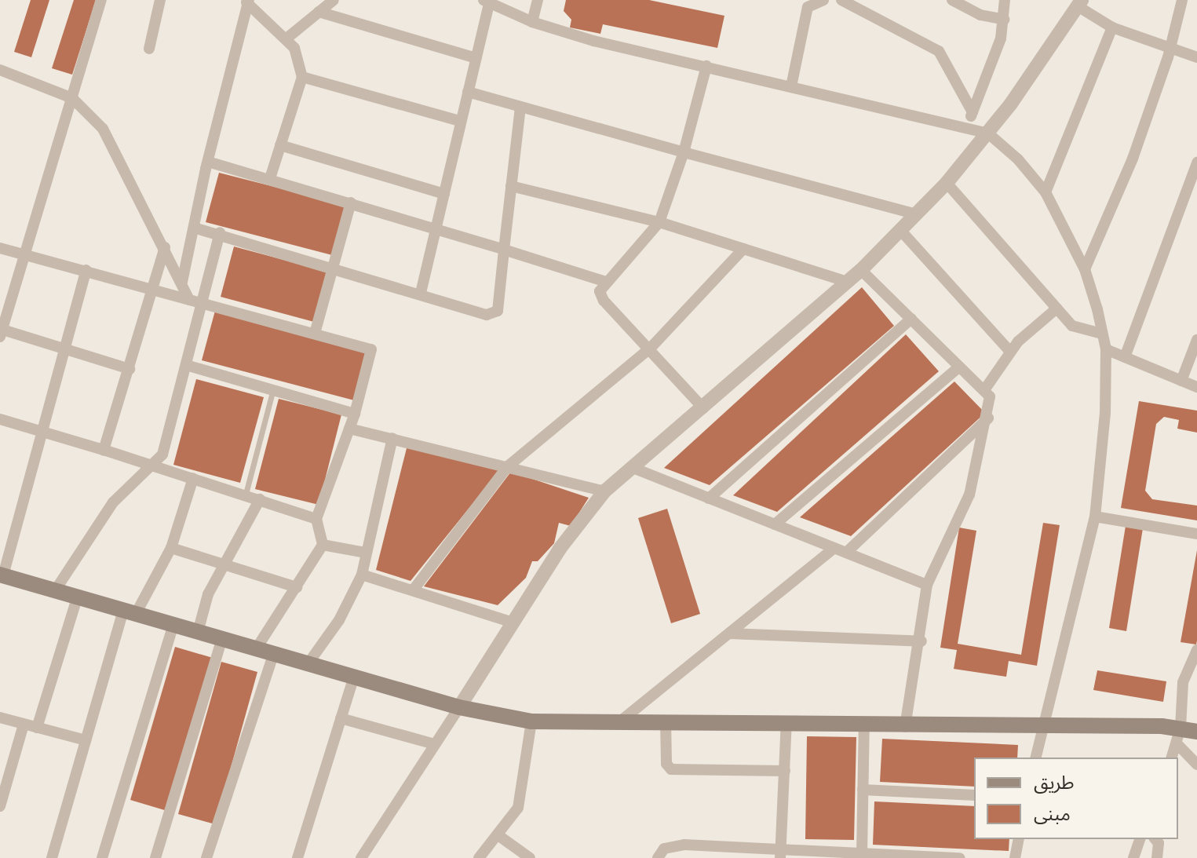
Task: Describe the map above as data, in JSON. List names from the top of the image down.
{
  "legend": ["طريق", "مبنى"]
}
